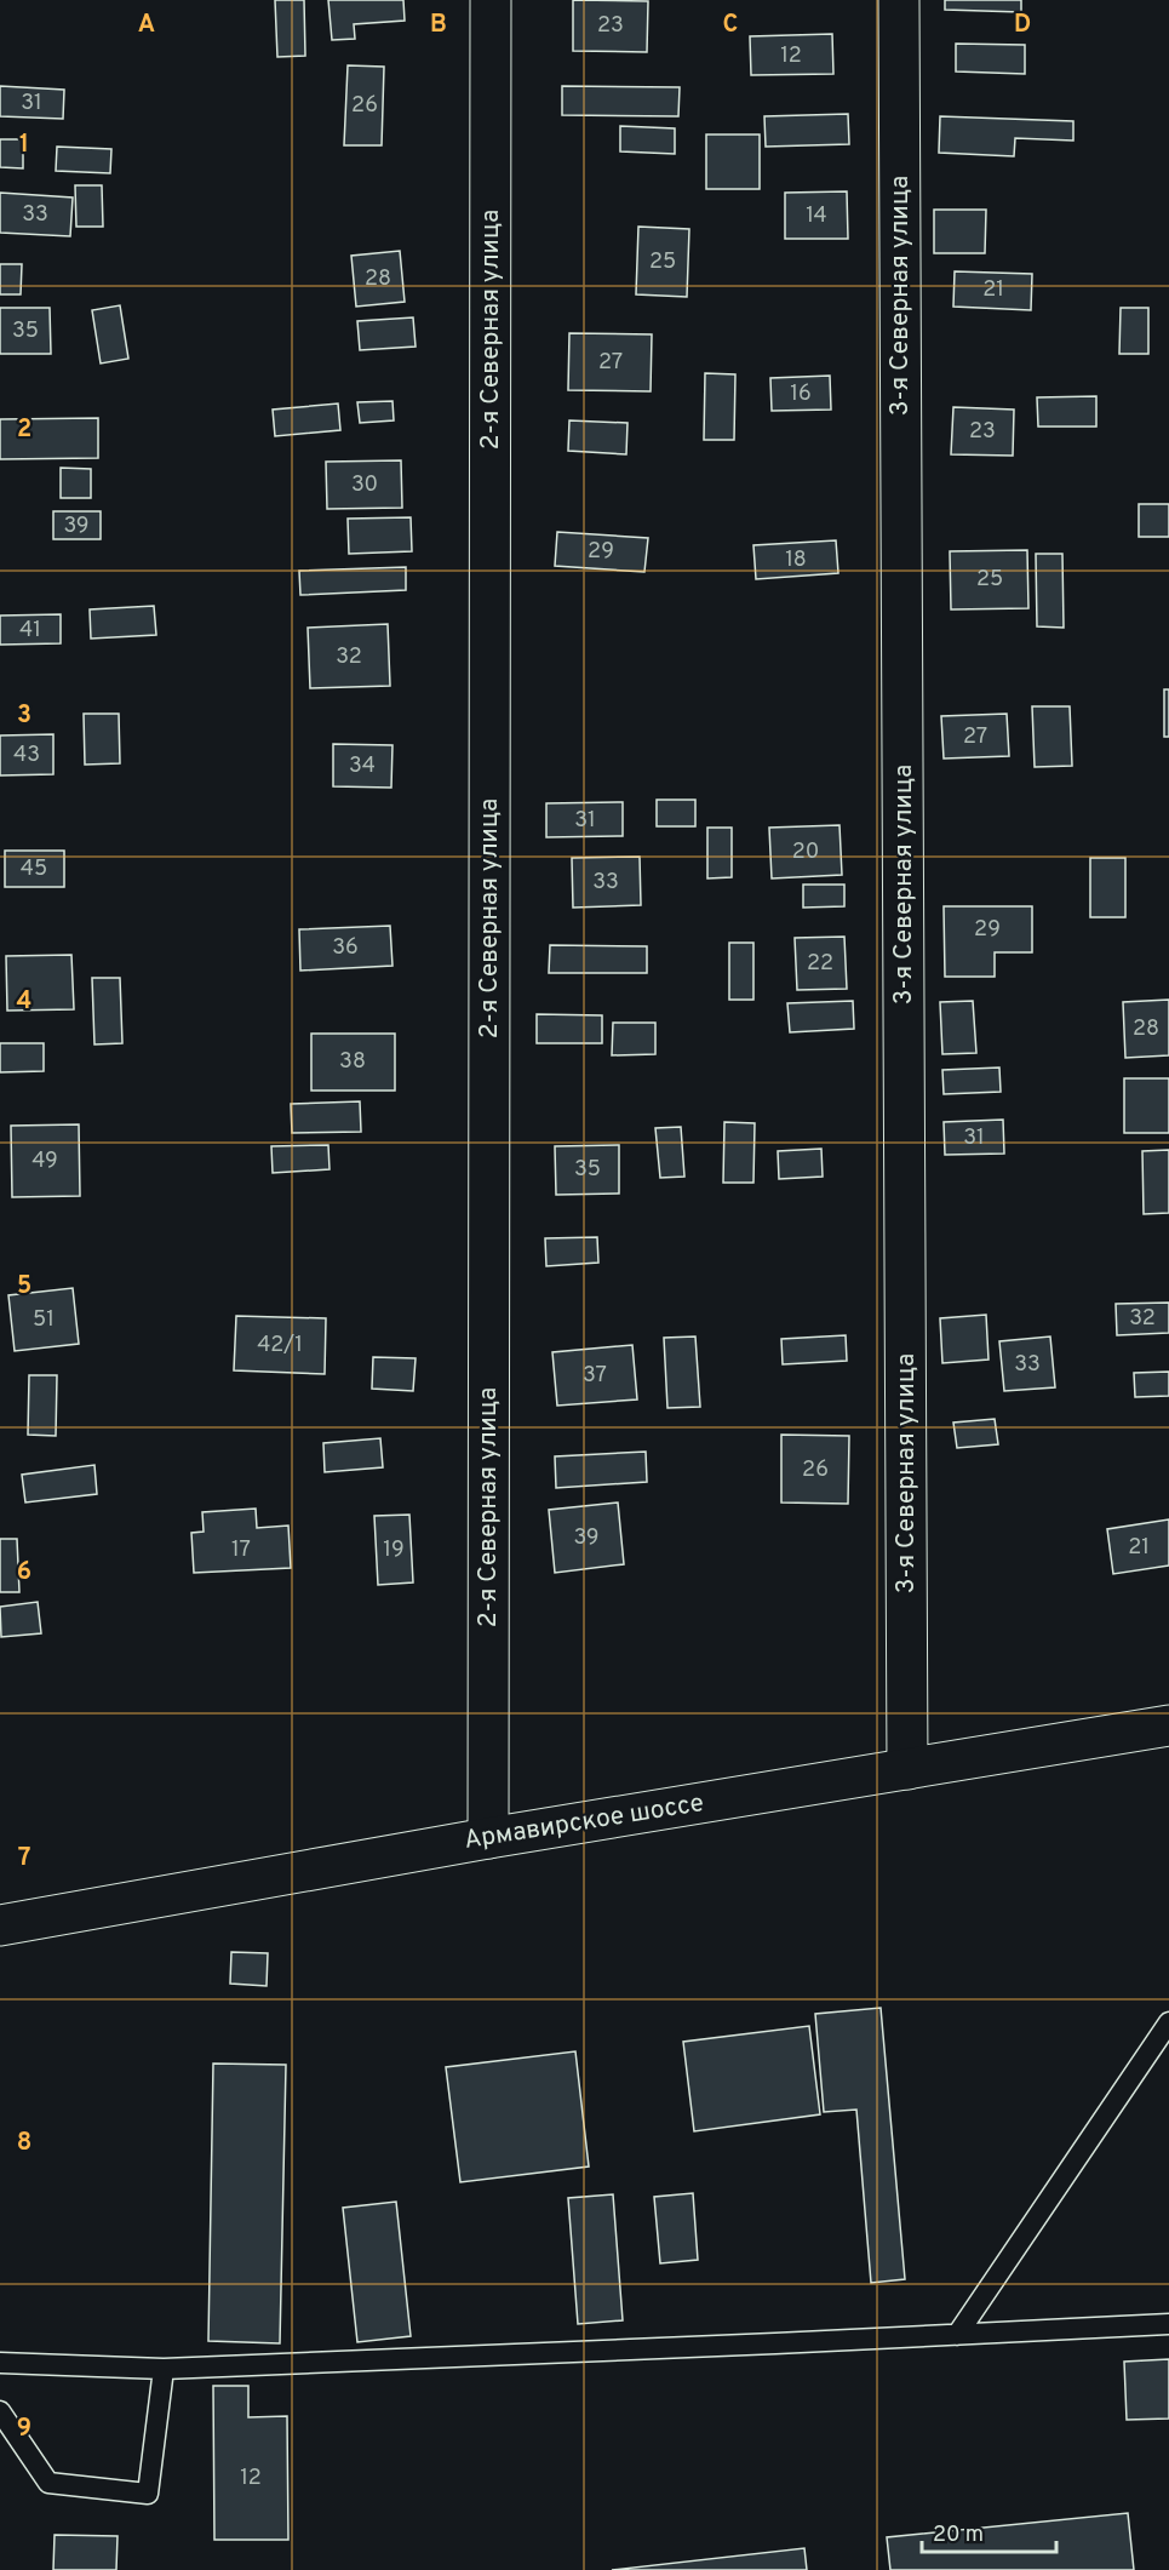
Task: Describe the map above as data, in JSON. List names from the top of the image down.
{
  "streets": {
    "street": ["3-я Северная улица", "2-я Северная улица", "Армавирское шоссе"]
  },
  "crossings": [
    ["3-я Северная улица", "Армавирское шоссе"],
    ["2-я Северная улица", "Армавирское шоссе"]
  ],
  "house_numbers": [
    "23",
    "12",
    "31",
    "26",
    "33",
    "14",
    "25",
    "28",
    "21",
    "35",
    "27",
    "16",
    "23",
    "30",
    "39",
    "29",
    "18",
    "25",
    "41",
    "32",
    "27",
    "43",
    "34",
    "31",
    "20",
    "45",
    "33",
    "29",
    "36",
    "22",
    "28",
    "38",
    "31",
    "49",
    "35",
    "32",
    "51",
    "42/1",
    "33",
    "37",
    "26",
    "39",
    "21",
    "17",
    "19",
    "12"
  ],
  "scale_bar": "20 m",
  "grid": {
    "columns": [
      "A",
      "B",
      "C",
      "D"
    ],
    "rows": [
      "1",
      "2",
      "3",
      "4",
      "5",
      "6",
      "7",
      "8",
      "9"
    ]
  }
}
